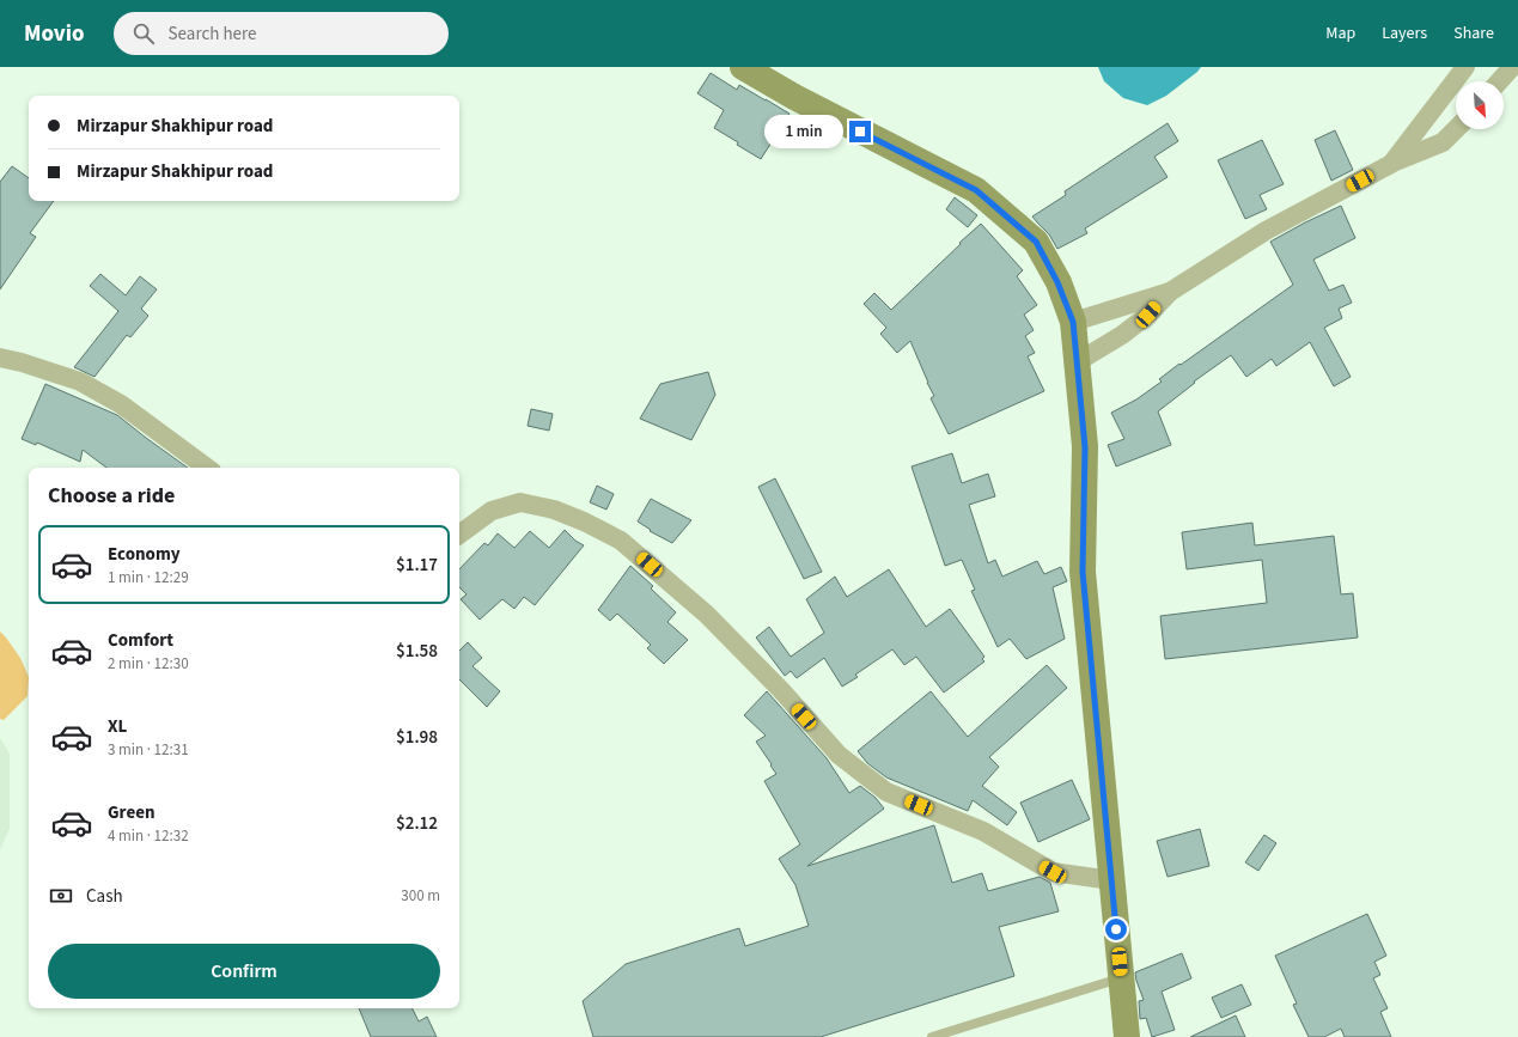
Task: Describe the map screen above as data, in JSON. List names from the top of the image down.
{
  "north": "bottom right",
  "page": {
    "header": "Movio",
    "search": "Search here",
    "nav": ["Map", "Layers", "Share"],
    "banner": ["Mirzapur Shakhipur road", "Mirzapur Shakhipur road"],
    "bubble": "1 min",
    "heading": "Choose a ride",
    "list": [
      {
        "name": "Economy",
        "note": "1 min · 12:29",
        "value": "$1.17"
      },
      {
        "name": "Comfort",
        "note": "2 min · 12:30",
        "value": "$1.58"
      },
      {
        "name": "XL",
        "note": "3 min · 12:31",
        "value": "$1.98"
      },
      {
        "name": "Green",
        "note": "4 min · 12:32",
        "value": "$2.12"
      }
    ],
    "pay": ["Cash", "300 m"],
    "buttons": "Confirm"
  }
}
